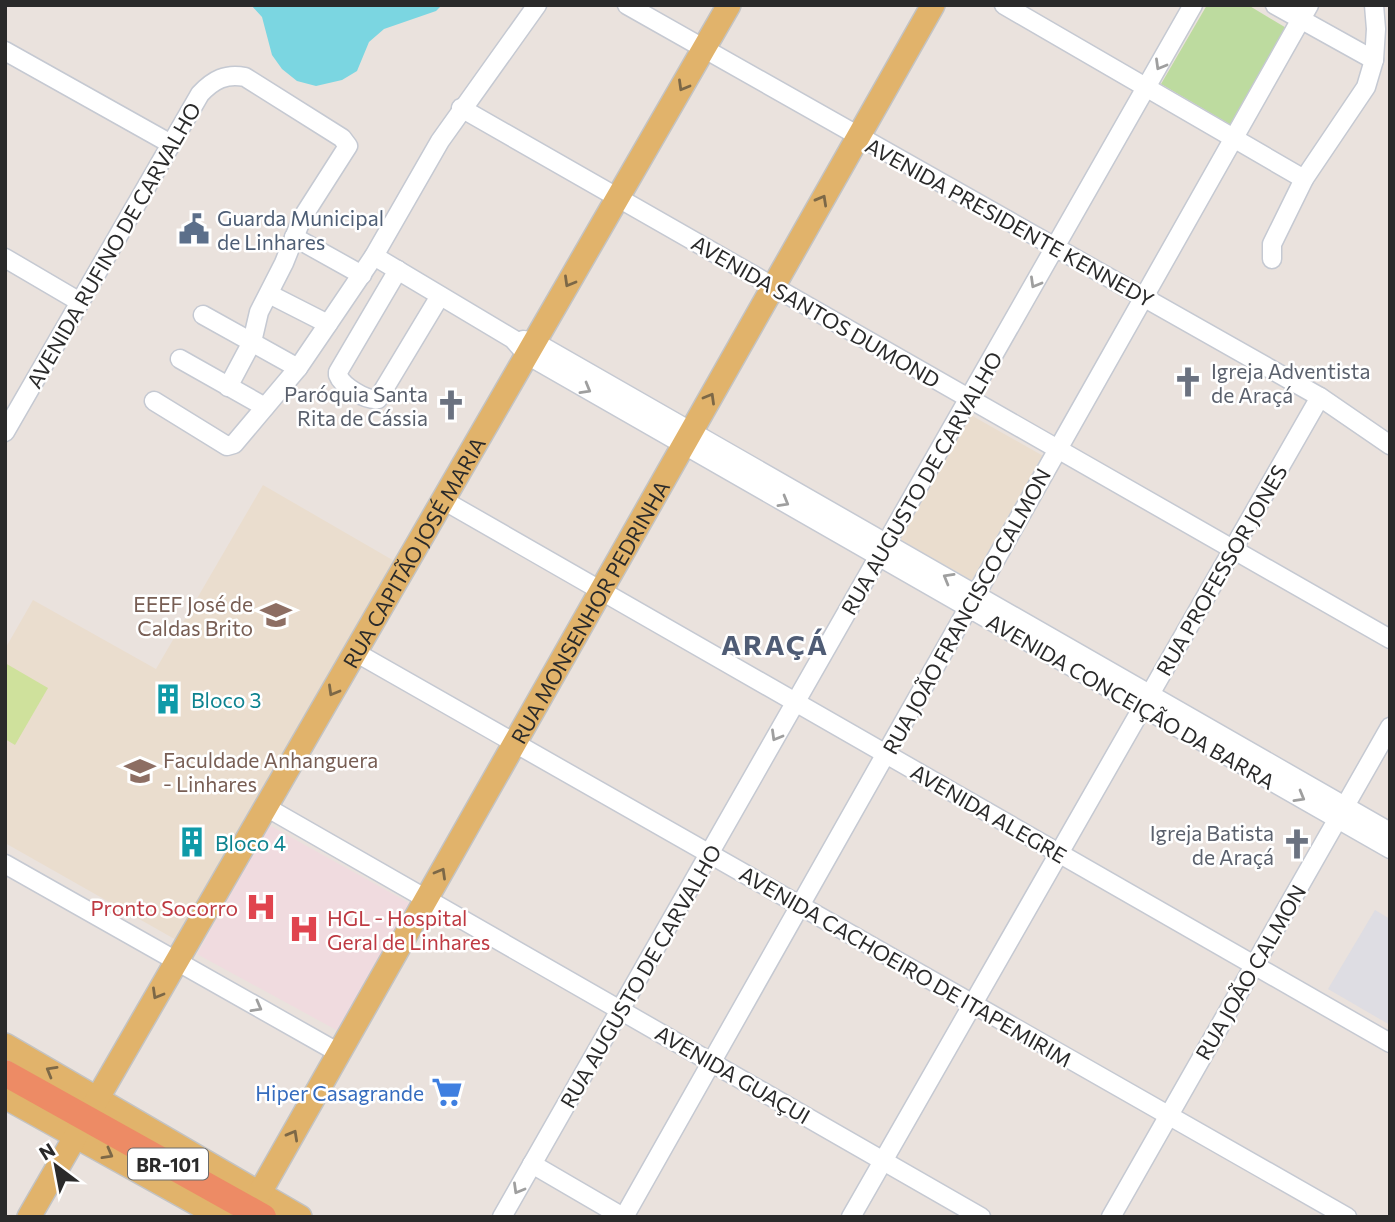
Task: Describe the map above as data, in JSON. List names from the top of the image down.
{
  "streets": {
    "highway": ["BR-101"],
    "main road": ["RUA CAPITÃO JOSÉ MARIA", "RUA MONSENHOR PEDRINHA"],
    "street": [
      "AVENIDA PRESIDENTE KENNEDY",
      "AVENIDA RUFINO DE CARVALHO",
      "AVENIDA SANTOS DUMOND",
      "RUA AUGUSTO DE CARVALHO",
      "RUA PROFESSOR JONES",
      "RUA JOÃO FRANCISCO CALMON",
      "AVENIDA CONCEIÇÃO DA BARRA",
      "AVENIDA ALEGRE",
      "AVENIDA CACHOEIRO DE ITAPEMIRIM",
      "RUA JOÃO CALMON",
      "AVENIDA GUAÇUI"
    ]
  },
  "crossings": [
    ["AVENIDA PRESIDENTE KENNEDY", "RUA AUGUSTO DE CARVALHO"],
    ["AVENIDA PRESIDENTE KENNEDY", "RUA CAPITÃO JOSÉ MARIA"],
    ["AVENIDA PRESIDENTE KENNEDY", "RUA PROFESSOR JONES"],
    ["AVENIDA PRESIDENTE KENNEDY", "RUA MONSENHOR PEDRINHA"],
    ["AVENIDA PRESIDENTE KENNEDY", "RUA JOÃO FRANCISCO CALMON"],
    ["AVENIDA SANTOS DUMOND", "RUA AUGUSTO DE CARVALHO"],
    ["AVENIDA SANTOS DUMOND", "RUA CAPITÃO JOSÉ MARIA"],
    ["AVENIDA SANTOS DUMOND", "RUA PROFESSOR JONES"],
    ["AVENIDA SANTOS DUMOND", "RUA MONSENHOR PEDRINHA"],
    ["AVENIDA SANTOS DUMOND", "RUA JOÃO FRANCISCO CALMON"],
    ["RUA AUGUSTO DE CARVALHO", "AVENIDA CONCEIÇÃO DA BARRA"],
    ["RUA AUGUSTO DE CARVALHO", "AVENIDA ALEGRE"],
    ["RUA AUGUSTO DE CARVALHO", "AVENIDA CACHOEIRO DE ITAPEMIRIM"],
    ["RUA AUGUSTO DE CARVALHO", "AVENIDA GUAÇUI"],
    ["RUA CAPITÃO JOSÉ MARIA", "AVENIDA CONCEIÇÃO DA BARRA"],
    ["RUA CAPITÃO JOSÉ MARIA", "AVENIDA ALEGRE"],
    ["RUA CAPITÃO JOSÉ MARIA", "AVENIDA CACHOEIRO DE ITAPEMIRIM"],
    ["RUA CAPITÃO JOSÉ MARIA", "AVENIDA GUAÇUI"],
    ["RUA CAPITÃO JOSÉ MARIA", "BR-101"],
    ["RUA PROFESSOR JONES", "AVENIDA CONCEIÇÃO DA BARRA"],
    ["RUA PROFESSOR JONES", "AVENIDA ALEGRE"],
    ["RUA PROFESSOR JONES", "AVENIDA CACHOEIRO DE ITAPEMIRIM"],
    ["RUA PROFESSOR JONES", "AVENIDA GUAÇUI"],
    ["RUA MONSENHOR PEDRINHA", "AVENIDA CONCEIÇÃO DA BARRA"],
    ["RUA MONSENHOR PEDRINHA", "AVENIDA ALEGRE"],
    ["RUA MONSENHOR PEDRINHA", "AVENIDA CACHOEIRO DE ITAPEMIRIM"],
    ["RUA MONSENHOR PEDRINHA", "AVENIDA GUAÇUI"],
    ["RUA MONSENHOR PEDRINHA", "BR-101"],
    ["RUA JOÃO FRANCISCO CALMON", "AVENIDA CONCEIÇÃO DA BARRA"],
    ["RUA JOÃO FRANCISCO CALMON", "AVENIDA ALEGRE"],
    ["RUA JOÃO FRANCISCO CALMON", "AVENIDA CACHOEIRO DE ITAPEMIRIM"],
    ["RUA JOÃO FRANCISCO CALMON", "AVENIDA GUAÇUI"],
    ["AVENIDA CONCEIÇÃO DA BARRA", "RUA JOÃO CALMON"],
    ["AVENIDA ALEGRE", "RUA JOÃO CALMON"],
    ["AVENIDA CACHOEIRO DE ITAPEMIRIM", "RUA JOÃO CALMON"]
  ],
  "one_way": ["RUA AUGUSTO DE CARVALHO", "RUA CAPITÃO JOSÉ MARIA", "RUA MONSENHOR PEDRINHA"],
  "districts": ["ARAÇÁ"],
  "places": {
    "public building": ["Guarda Municipal de Linhares"],
    "church": ["Igreja Adventista de Araçá", "Paróquia Santa Rita de Cássia", "Igreja Batista de Araçá"],
    "school or university": ["EEEF José de Caldas Brito", "Faculdade Anhanguera - Linhares"],
    "building": ["Bloco 3", "Bloco 4"],
    "hospital": ["Pronto Socorro", "HGL - Hospital Geral de Linhares"],
    "supermarket": ["Hiper Casagrande"]
  },
  "north": "top left"
}
